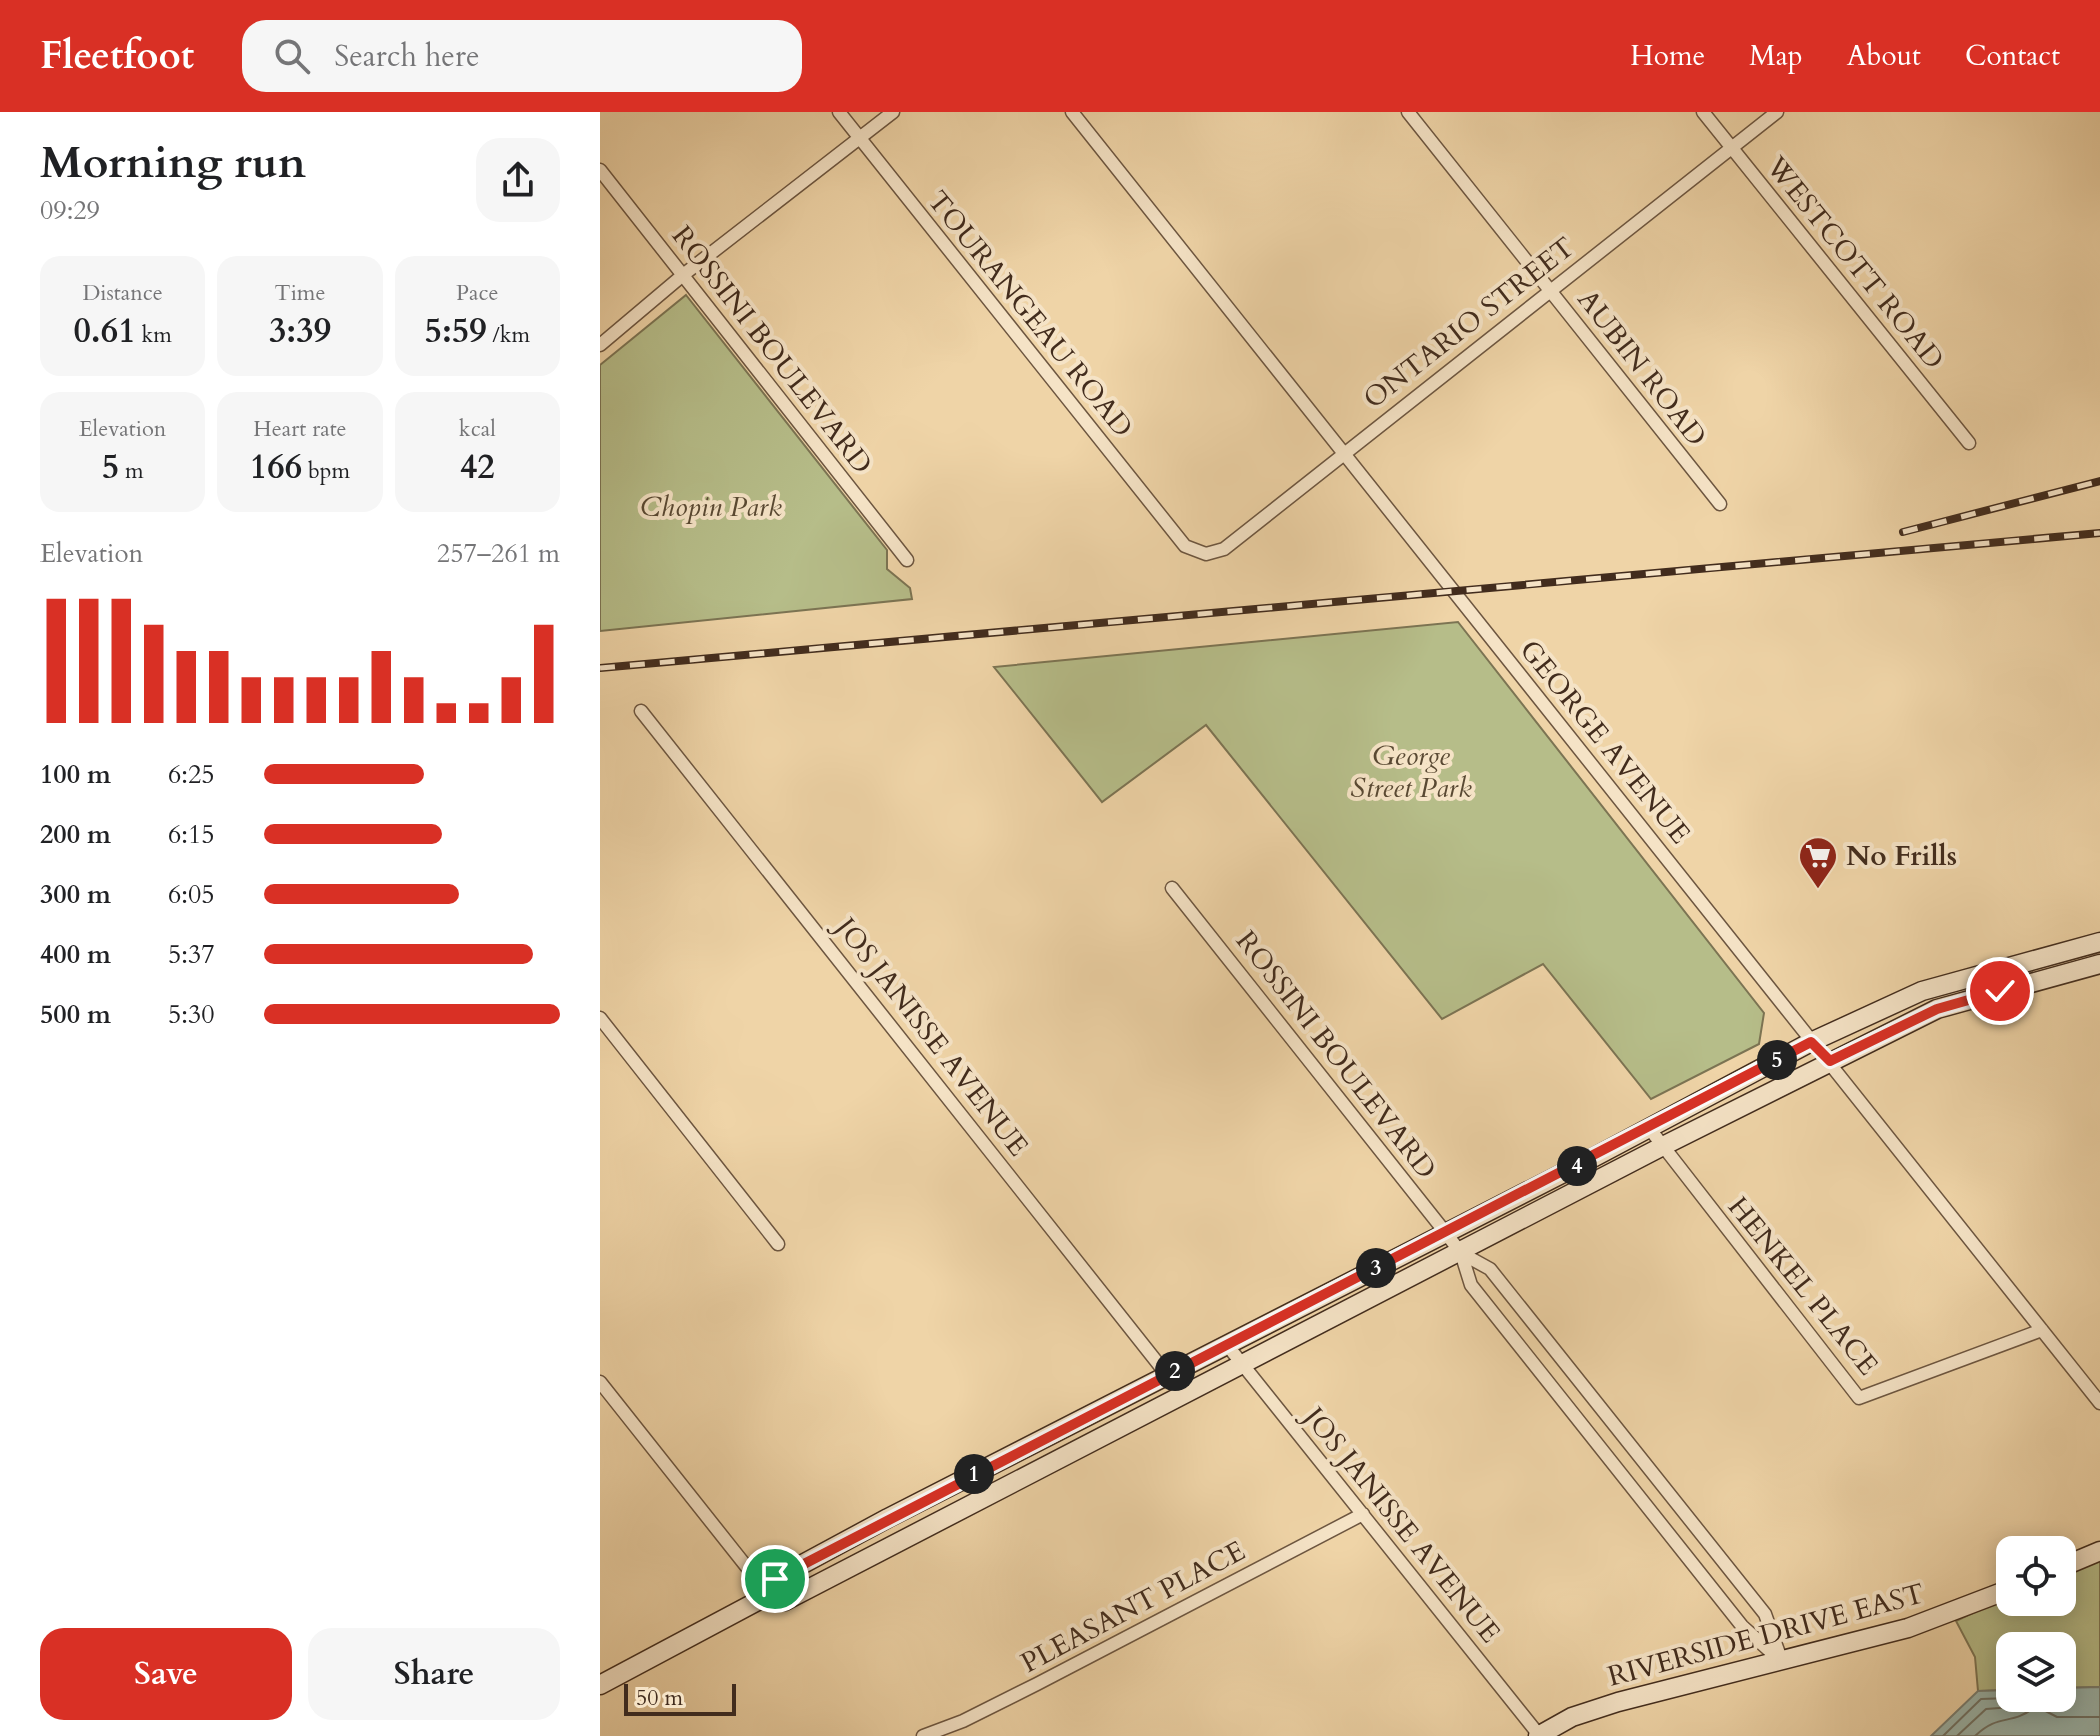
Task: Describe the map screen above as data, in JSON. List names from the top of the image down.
{
  "streets": {
    "main road": ["RIVERSIDE DRIVE EAST"],
    "street": [
      "WESTCOTT ROAD",
      "TOURANGEAU ROAD",
      "ONTARIO STREET",
      "ROSSINI BOULEVARD",
      "AUBIN ROAD",
      "GEORGE AVENUE",
      "JOS JANISSE AVENUE",
      "HENKEL PLACE",
      "PLEASANT PLACE"
    ]
  },
  "crossings": [
    ["WESTCOTT ROAD", "ONTARIO STREET"],
    ["TOURANGEAU ROAD", "ONTARIO STREET"],
    ["ONTARIO STREET", "AUBIN ROAD"],
    ["ONTARIO STREET", "GEORGE AVENUE"],
    ["ROSSINI BOULEVARD", "RIVERSIDE DRIVE EAST"],
    ["GEORGE AVENUE", "HENKEL PLACE"],
    ["JOS JANISSE AVENUE", "PLEASANT PLACE"],
    ["JOS JANISSE AVENUE", "RIVERSIDE DRIVE EAST"]
  ],
  "parks": ["Chopin Park", "George Street Park"],
  "places": {
    "supermarket": ["No Frills"]
  },
  "scale_bar": "50 m",
  "page": {
    "header": "Fleetfoot",
    "search": "Search here",
    "nav": [
      "Home",
      "Map",
      "About",
      "Contact"
    ],
    "heading": ["Morning run", "09:29"],
    "stats": [
      ["Distance", "0.61 km"],
      ["Time", "3:39"],
      ["Pace", "5:59 /km"],
      ["Elevation", "5 m"],
      ["Heart rate", "166 bpm"],
      ["kcal", "42"]
    ],
    "chart": ["Elevation", "257–261 m"],
    "list": [
      {
        "name": "100 m",
        "note": "6:25"
      },
      {
        "name": "200 m",
        "note": "6:15"
      },
      {
        "name": "300 m",
        "note": "6:05"
      },
      {
        "name": "400 m",
        "note": "5:37"
      },
      {
        "name": "500 m",
        "note": "5:30"
      }
    ],
    "pins": [
      "5",
      "4",
      "3",
      "2",
      "1"
    ],
    "buttons": ["Save", "Share"],
    "scale": "50 m"
  }
}
